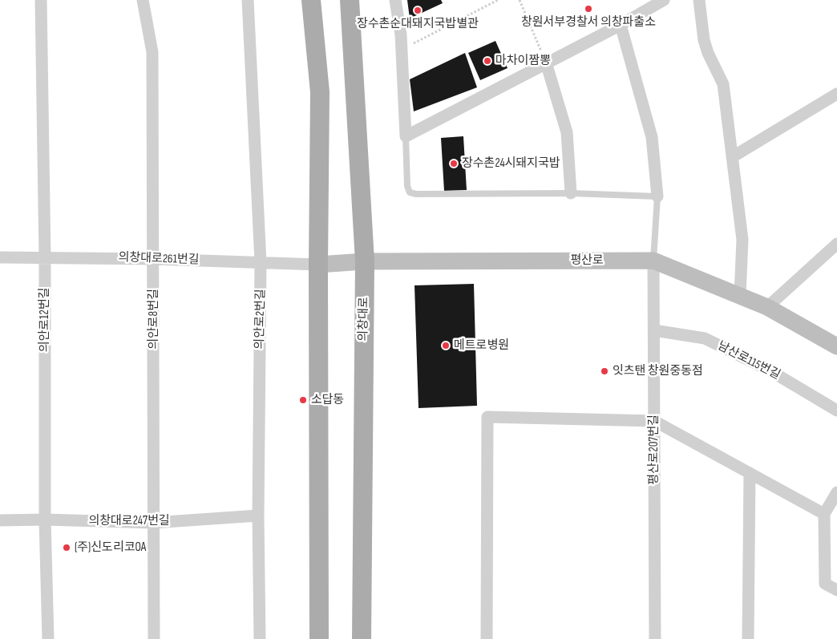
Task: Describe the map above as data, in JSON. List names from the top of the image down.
{
  "streets": {
    "main road": ["평산로", "의창대로"],
    "street": [
      "의창대로261번길",
      "의안로8번길",
      "의안로2번길",
      "의안로12번길",
      "남산로115번길",
      "평산로207번길",
      "의창대로247번길"
    ]
  },
  "crossings": [
    ["의창대로261번길", "평산로"],
    ["의창대로261번길", "의안로8번길"],
    ["의창대로261번길", "의안로2번길"],
    ["의창대로261번길", "의안로12번길"],
    ["평산로", "의창대로"],
    ["평산로", "평산로207번길"],
    ["의안로8번길", "의창대로247번길"],
    ["의안로2번길", "의창대로247번길"],
    ["의안로12번길", "의창대로247번길"],
    ["남산로115번길", "평산로207번길"]
  ],
  "places": [
    "창원서부경찰서 의창파출소",
    "장수촌순대돼지국밥별관",
    "마차이짬뽕",
    "장수촌24시돼지국밥",
    "메트로병원",
    "잇츠탠 창원중동점",
    "소답동",
    "(주)신도리코OA"
  ]
}
